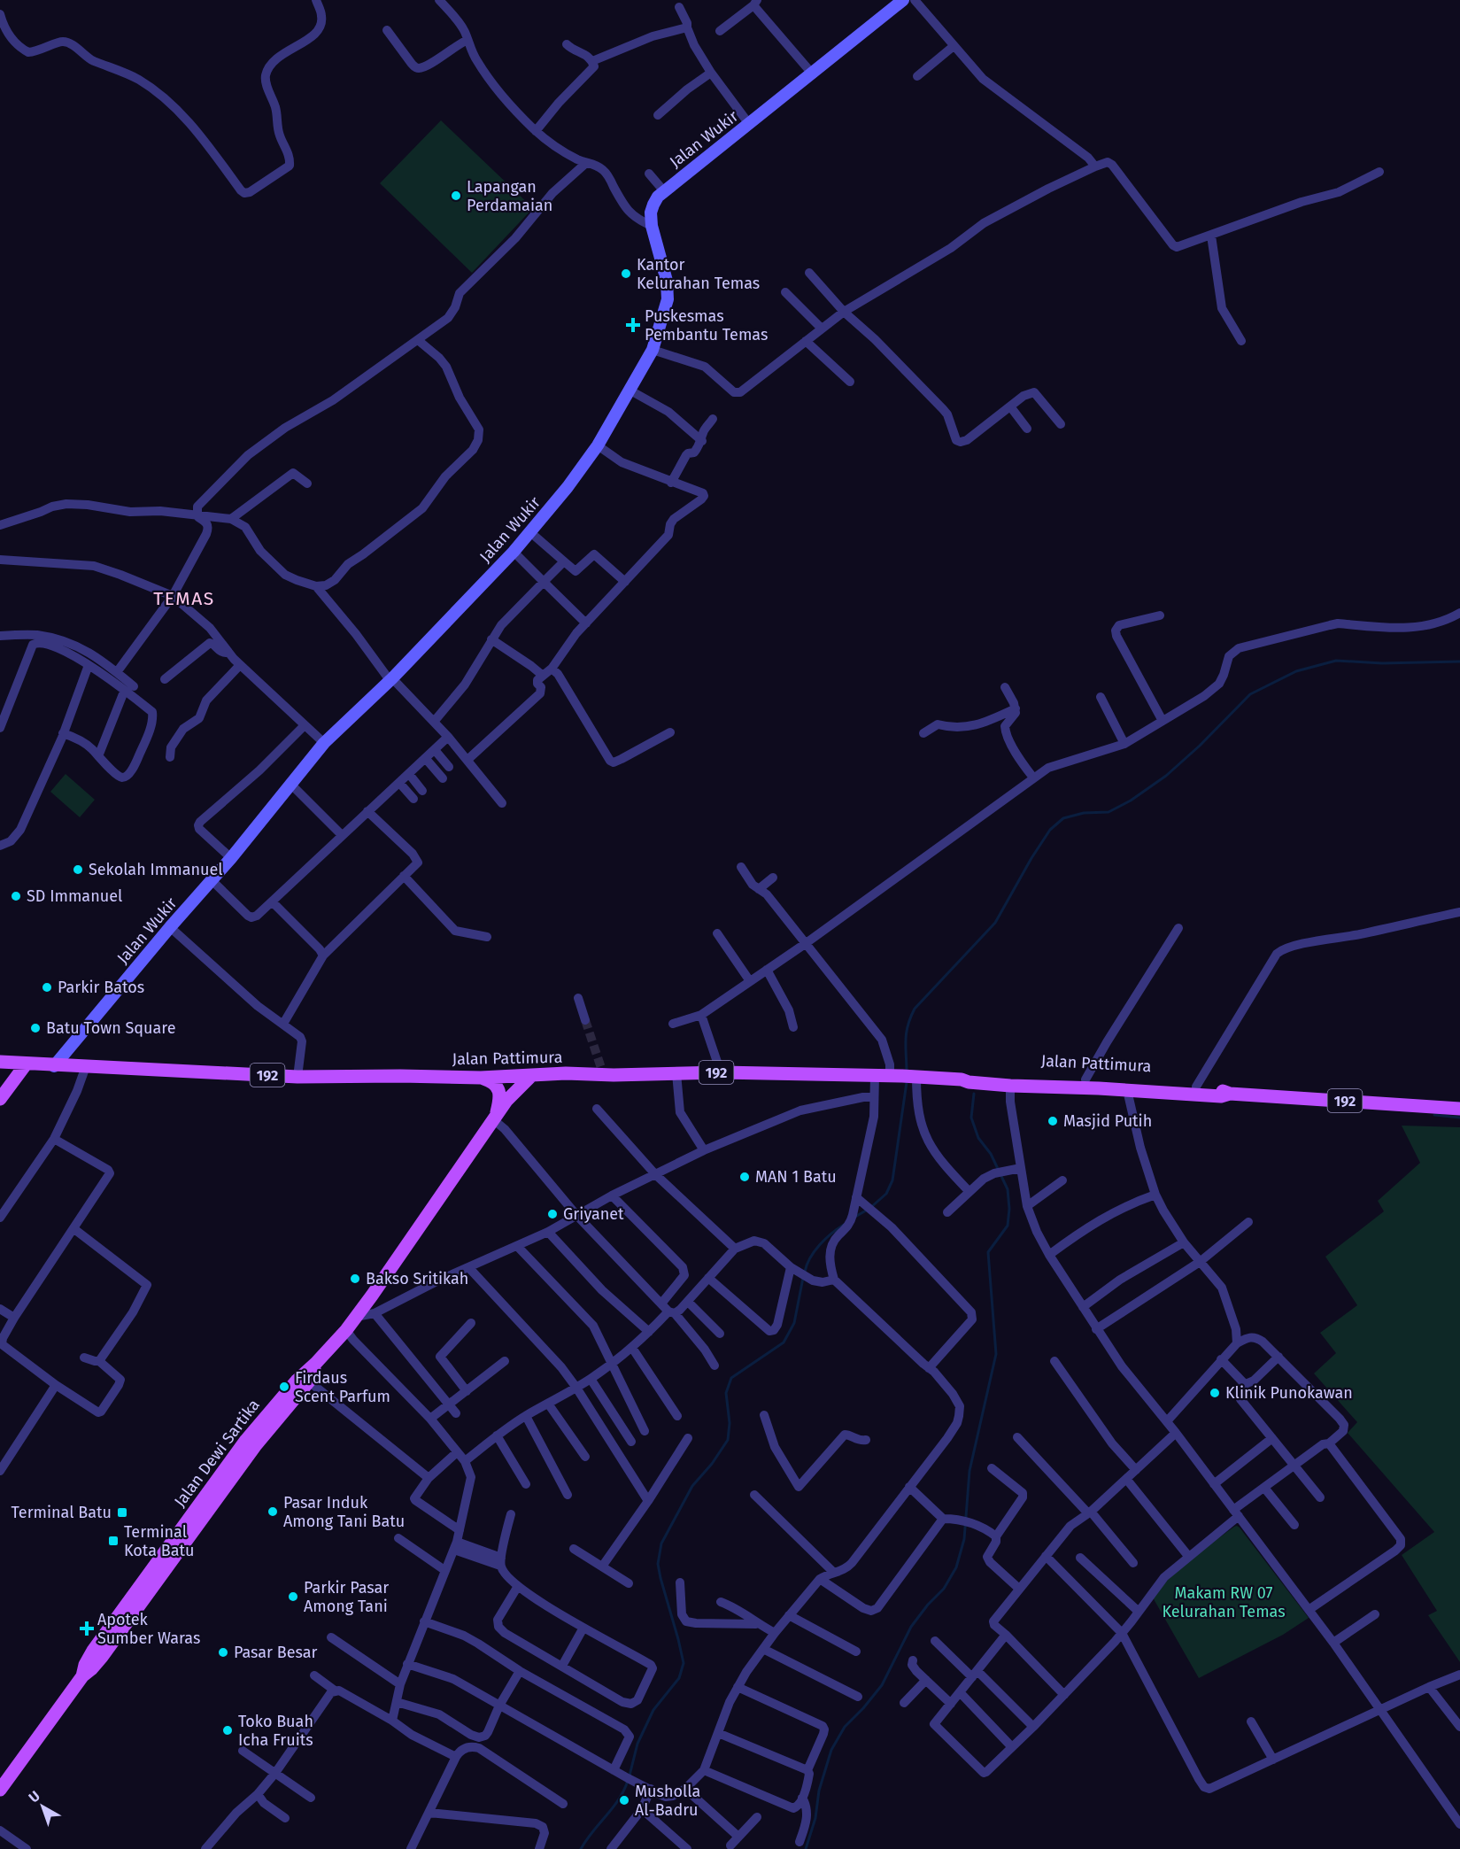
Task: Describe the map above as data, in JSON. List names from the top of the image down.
{
  "streets": {
    "main road": ["Jalan Pattimura", "192", "Jalan Dewi Sartika"],
    "street": ["Jalan Wukir"]
  },
  "crossings": [
    ["Jalan Wukir", "Jalan Pattimura"],
    ["Jalan Wukir", "192"],
    ["Jalan Pattimura", "192"],
    ["Jalan Pattimura", "Jalan Dewi Sartika"]
  ],
  "districts": ["TEMAS"],
  "parks": ["Makam RW 07 Kelurahan Temas"],
  "places": {
    "other": [
      "Lapangan Perdamaian",
      "Kantor Kelurahan Temas",
      "Sekolah Immanuel",
      "SD Immanuel",
      "Parkir Batos",
      "Batu Town Square",
      "Masjid Putih",
      "MAN 1 Batu",
      "Griyanet",
      "Bakso Sritikah",
      "Firdaus Scent Parfum",
      "Klinik Punokawan",
      "Pasar Induk Among Tani Batu",
      "Parkir Pasar Among Tani",
      "Pasar Besar",
      "Toko Buah Icha Fruits",
      "Musholla Al-Badru"
    ],
    "health": ["Puskesmas Pembantu Temas", "Apotek Sumber Waras"],
    "transit": ["Terminal Batu", "Terminal Kota Batu"]
  },
  "north": "top left"
}
